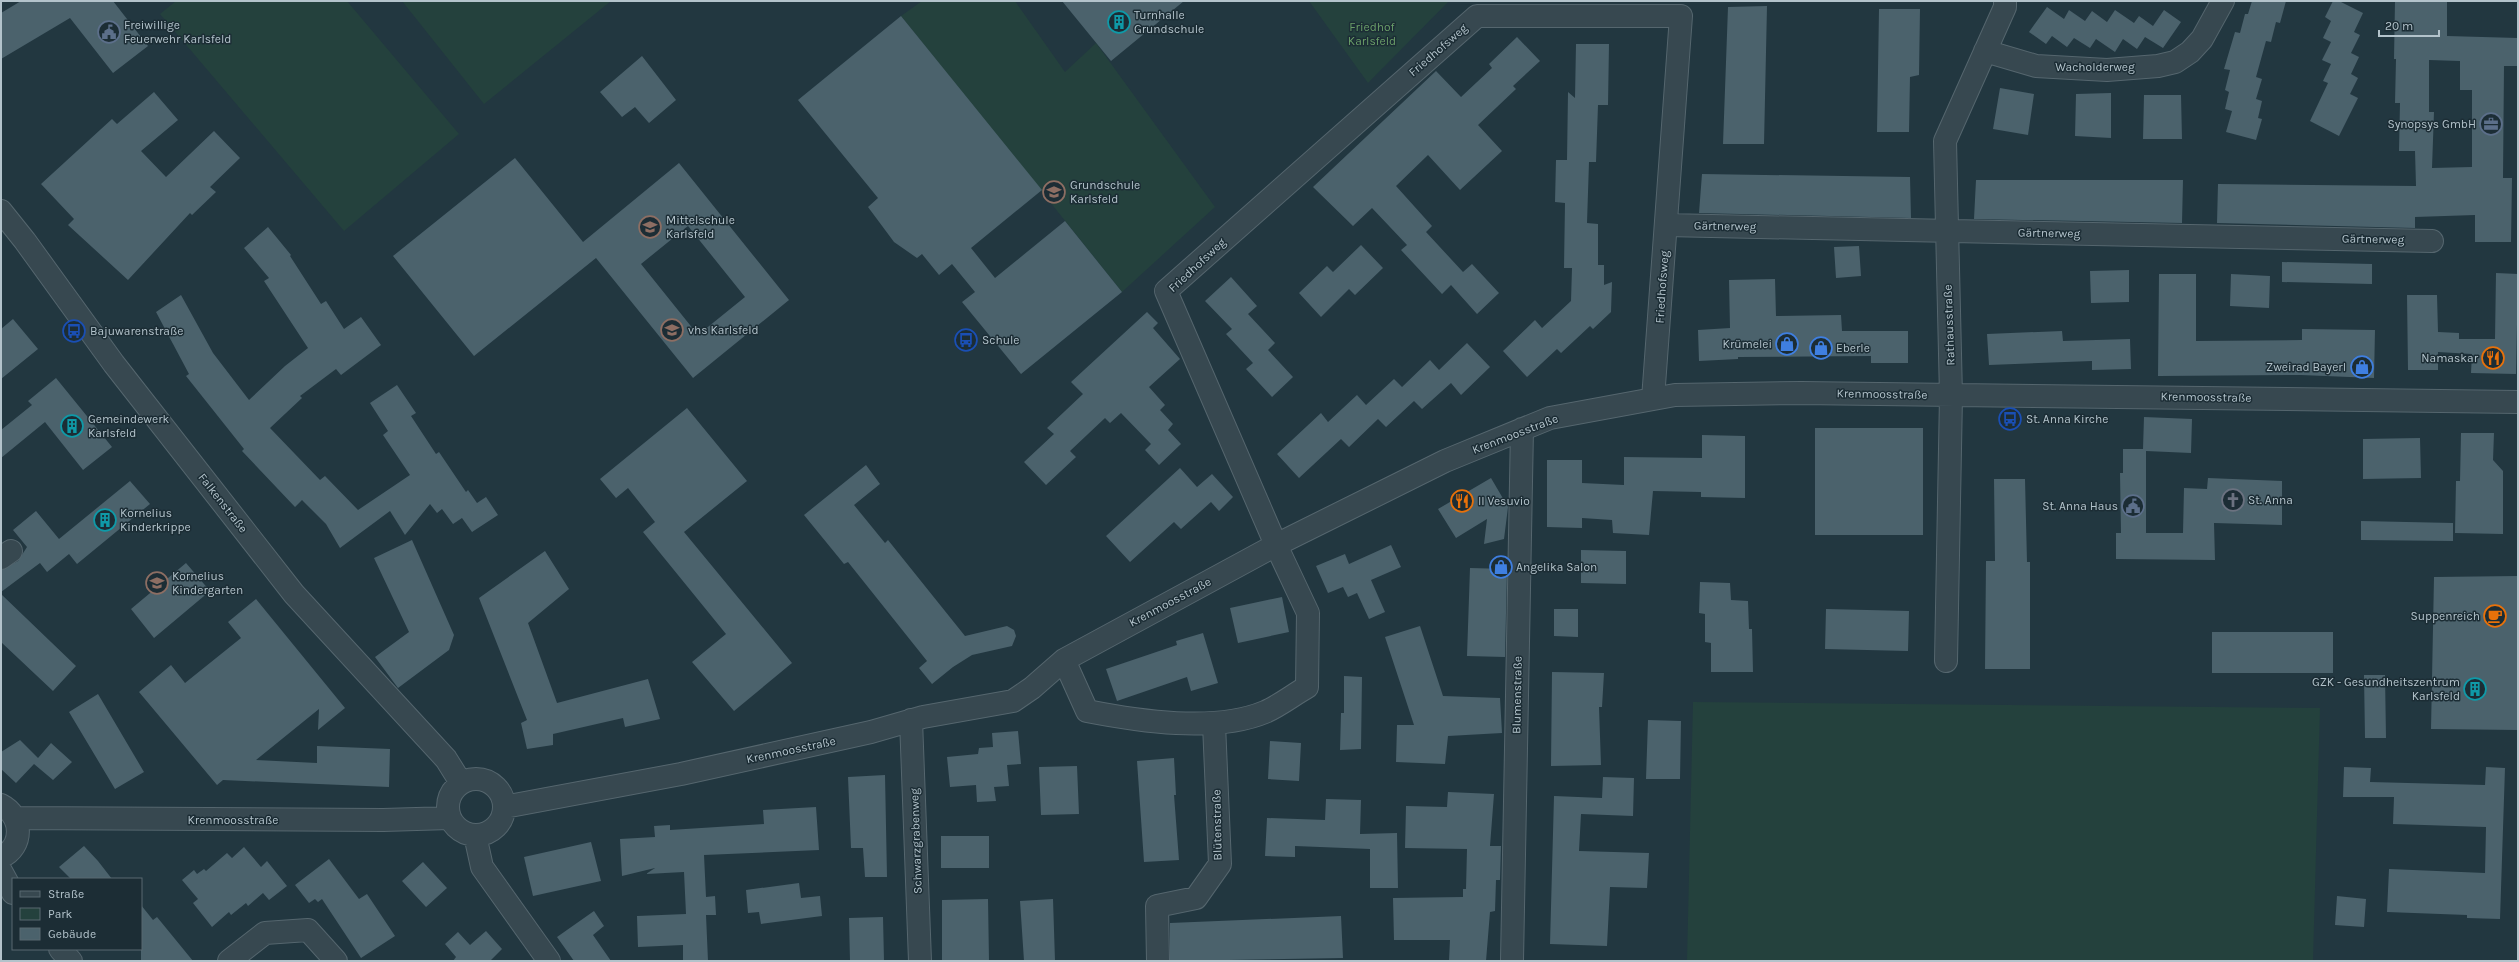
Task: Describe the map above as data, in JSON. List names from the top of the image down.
{
  "streets": {
    "street": [
      "Friedhofsweg",
      "Wacholderweg",
      "Gärtnerweg",
      "Rathausstraße",
      "Krenmoosstraße",
      "Falkenstraße",
      "Blumenstraße",
      "Blütenstraße",
      "Schwarzgrabenweg"
    ]
  },
  "crossings": [
    ["Friedhofsweg", "Gärtnerweg"],
    ["Friedhofsweg", "Krenmoosstraße"],
    ["Wacholderweg", "Rathausstraße"],
    ["Gärtnerweg", "Rathausstraße"],
    ["Rathausstraße", "Krenmoosstraße"],
    ["Krenmoosstraße", "Falkenstraße"],
    ["Krenmoosstraße", "Blumenstraße"],
    ["Krenmoosstraße", "Schwarzgrabenweg"]
  ],
  "parks": ["Friedhof Karlsfeld"],
  "places": {
    "building": [
      "Turnhalle Grundschule",
      "Gemeindewerk Karlsfeld",
      "Kornelius Kinderkrippe",
      "GZK - Gesundheitszentrum Karlsfeld"
    ],
    "public building": ["Freiwillige Feuerwehr Karlsfeld", "St. Anna Haus"],
    "office": ["Synopsys GmbH"],
    "school or university": [
      "Grundschule Karlsfeld",
      "Mittelschule Karlsfeld",
      "vhs Karlsfeld",
      "Kornelius Kindergarten"
    ],
    "bus stop": ["Bajuwarenstraße", "Schule", "St. Anna Kirche"],
    "shop": [
      "Krümelei",
      "Eberle",
      "Zweirad Bayerl",
      "Angelika Salon"
    ],
    "restaurant": ["Namaskar", "Il Vesuvio"],
    "church": ["St. Anna"],
    "cafe": ["Suppenreich"]
  },
  "legend": ["Straße", "Park", "Gebäude"],
  "scale_bar": "20 m"
}
